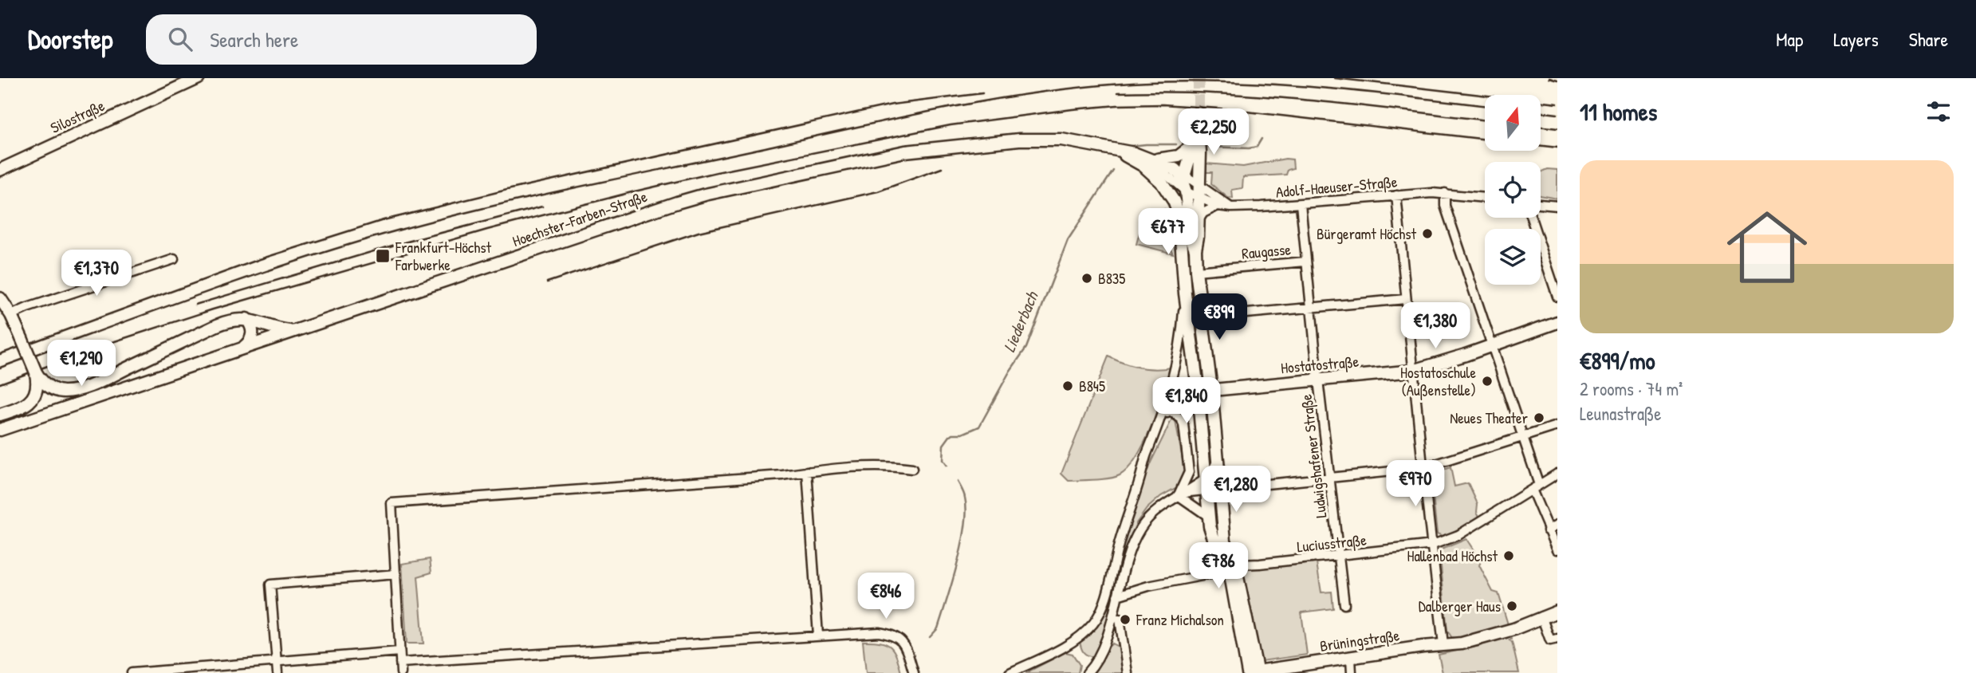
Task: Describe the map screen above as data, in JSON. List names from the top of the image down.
{
  "streets": {
    "main road": [
      "Silostraße",
      "Hoechster-Farben-Straße",
      "Hostatostraße",
      "Brüningstraße"
    ],
    "street": [
      "Adolf-Haeuser-Straße",
      "Raugasse",
      "Ludwigshafener Straße",
      "Luciusstraße"
    ]
  },
  "crossings": [
    ["Adolf-Haeuser-Straße", "Hoechster-Farben-Straße"],
    ["Adolf-Haeuser-Straße", "Ludwigshafener Straße"],
    ["Raugasse", "Ludwigshafener Straße"],
    ["Hostatostraße", "Ludwigshafener Straße"],
    ["Ludwigshafener Straße", "Luciusstraße"]
  ],
  "water": ["Liederbach"],
  "places": {
    "other": [
      "Bürgeramt Höchst",
      "B835",
      "Hostatoschule (Außenstelle)",
      "B845",
      "Neues Theater",
      "Hallenbad Höchst",
      "Dalberger Haus",
      "Franz Michalson"
    ],
    "transit": ["Frankfurt-Höchst Farbwerke"]
  },
  "north": "top",
  "page": {
    "header": "Doorstep",
    "search": "Search here",
    "nav": ["Map", "Layers", "Share"],
    "heading": "11 homes",
    "price": [
      "€2,250",
      "€677",
      "€1,370",
      "€899",
      "€1,380",
      "€1,290",
      "€1,840",
      "€970",
      "€1,280",
      "€786",
      "€846"
    ],
    "list": [
      {
        "name": "€899/mo",
        "note": "2 rooms · 74 m² · Leunastraße"
      }
    ]
  }
}
